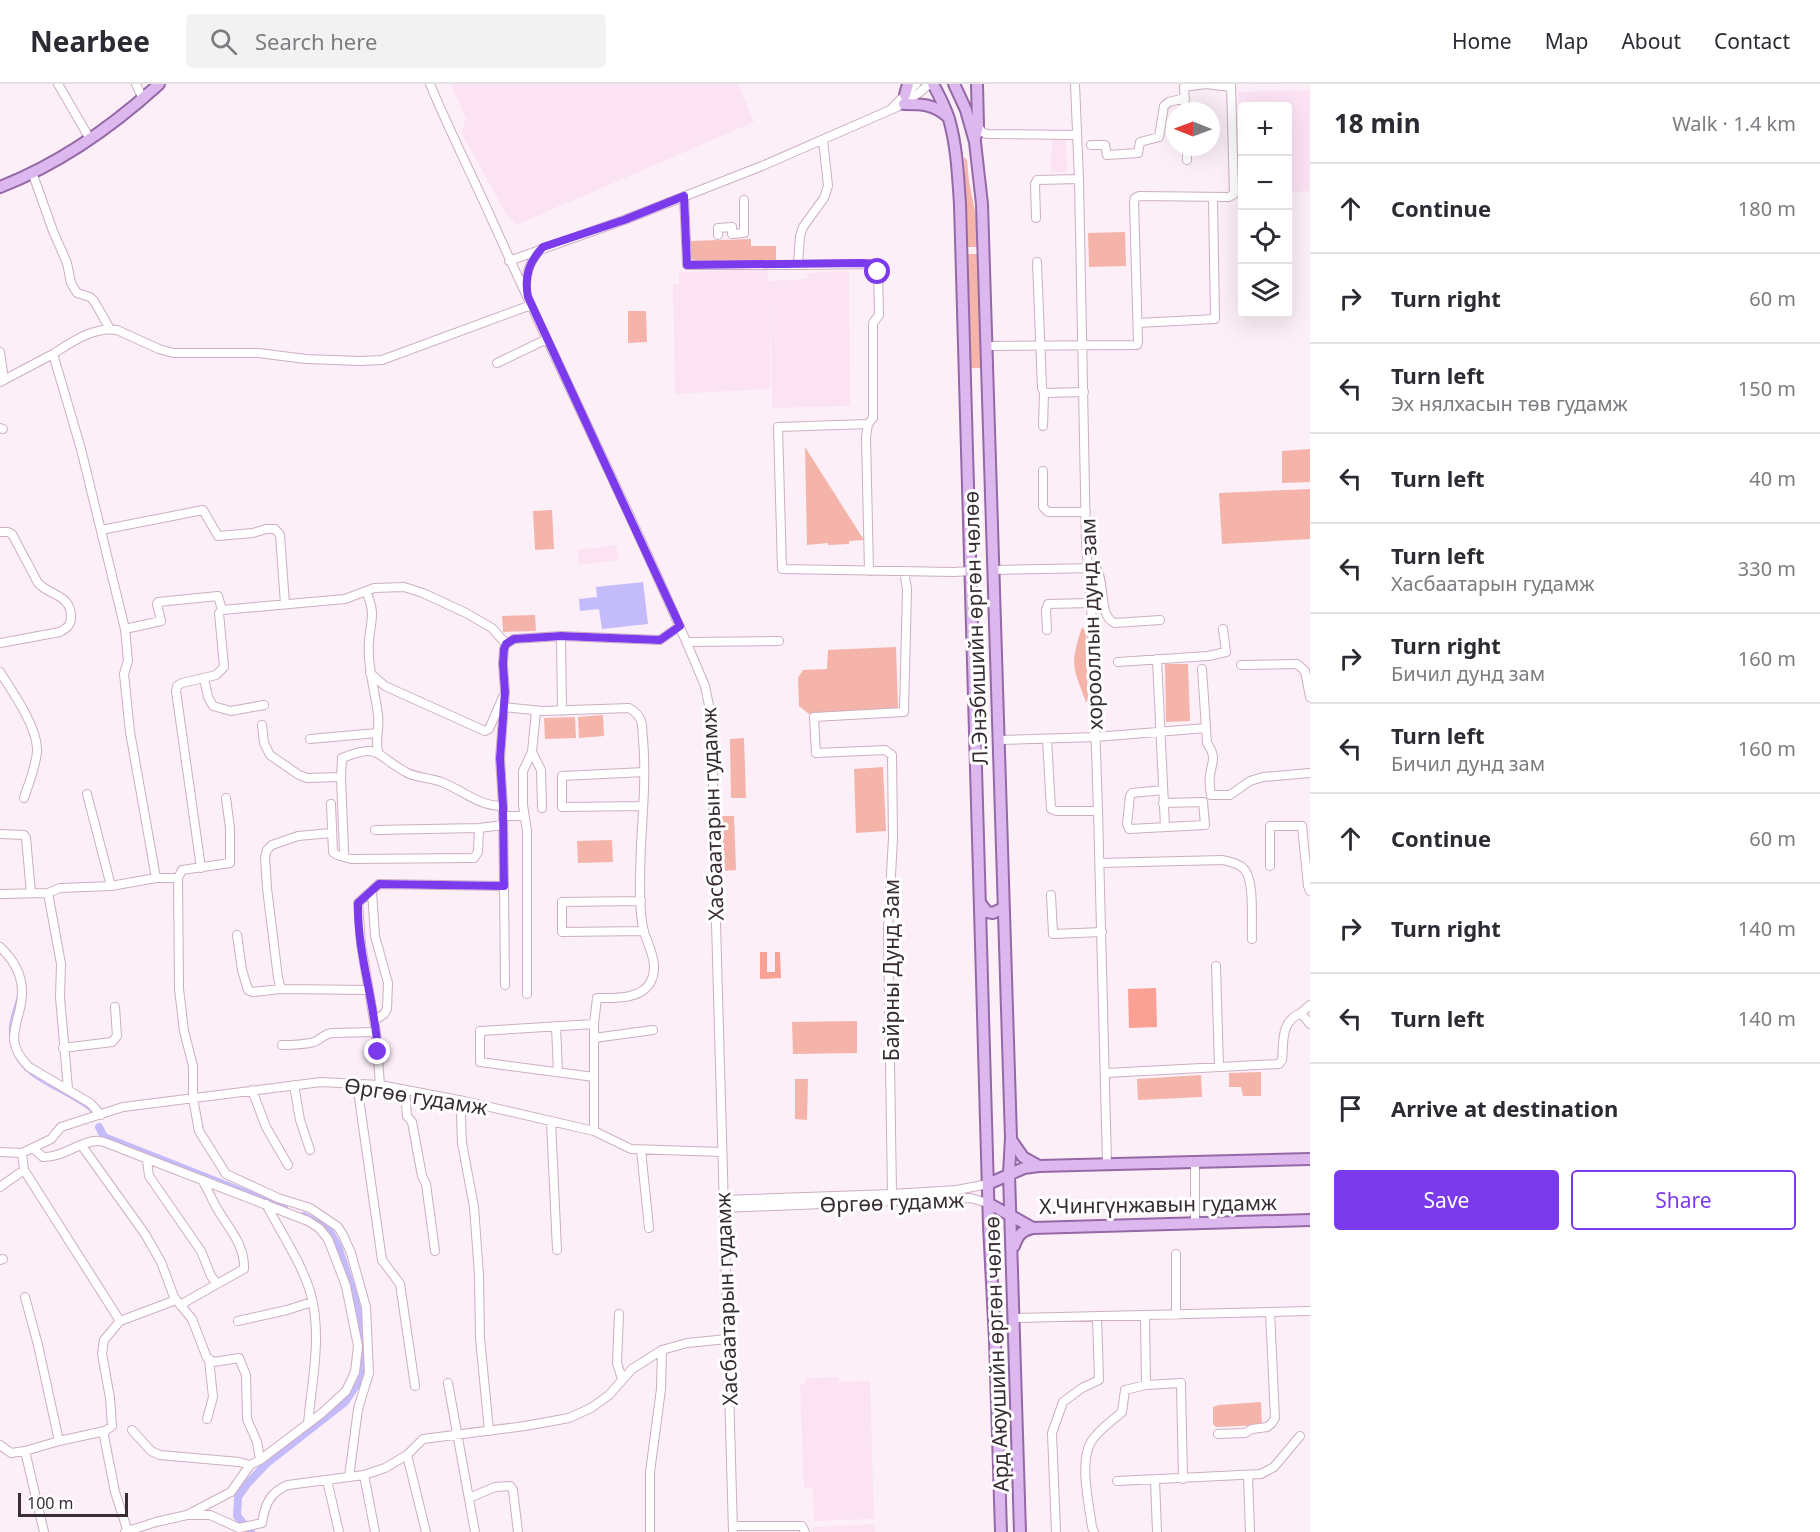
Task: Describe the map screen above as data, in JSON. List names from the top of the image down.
{
  "streets": {
    "main road": ["Л.Энэбишийн өргөн чөлөө", "Х.Чингүнжавын гудамж", "Ард Аюушийн өргөн чөлөө"],
    "street": [
      "хорооллын дунд зам",
      "Хасбаатарын гудамж",
      "Байрны Дунд Зам",
      "Өргөө гудамж"
    ]
  },
  "crossings": [
    ["хорооллын дунд зам", "Х.Чингүнжавын гудамж"],
    ["Л.Энэбишийн өргөн чөлөө", "Өргөө гудамж"],
    ["Л.Энэбишийн өргөн чөлөө", "Х.Чингүнжавын гудамж"],
    ["Л.Энэбишийн өргөн чөлөө", "Ард Аюушийн өргөн чөлөө"],
    ["Хасбаатарын гудамж", "Өргөө гудамж"],
    ["Байрны Дунд Зам", "Өргөө гудамж"],
    ["Өргөө гудамж", "Х.Чингүнжавын гудамж"],
    ["Өргөө гудамж", "Ард Аюушийн өргөн чөлөө"],
    ["Х.Чингүнжавын гудамж", "Ард Аюушийн өргөн чөлөө"]
  ],
  "scale_bar": "100 m",
  "north": "left",
  "page": {
    "header": "Nearbee",
    "search": "Search here",
    "nav": [
      "Home",
      "Map",
      "About",
      "Contact"
    ],
    "heading": ["18 min", "Walk · 1.4 km"],
    "map_buttons": ["+", "−"],
    "list": [
      ["Continue", "180 m"],
      ["Turn right", "60 m"],
      ["Turn left", "Эх нялхасын төв гудамж", "150 m"],
      ["Turn left", "40 m"],
      ["Turn left", "Хасбаатарын гудамж", "330 m"],
      ["Turn right", "Бичил дунд зам", "160 m"],
      ["Turn left", "Бичил дунд зам", "160 m"],
      ["Continue", "60 m"],
      ["Turn right", "140 m"],
      ["Turn left", "140 m"],
      "Arrive at destination"
    ],
    "buttons": ["Save", "Share"],
    "scale": "100 m"
  }
}
